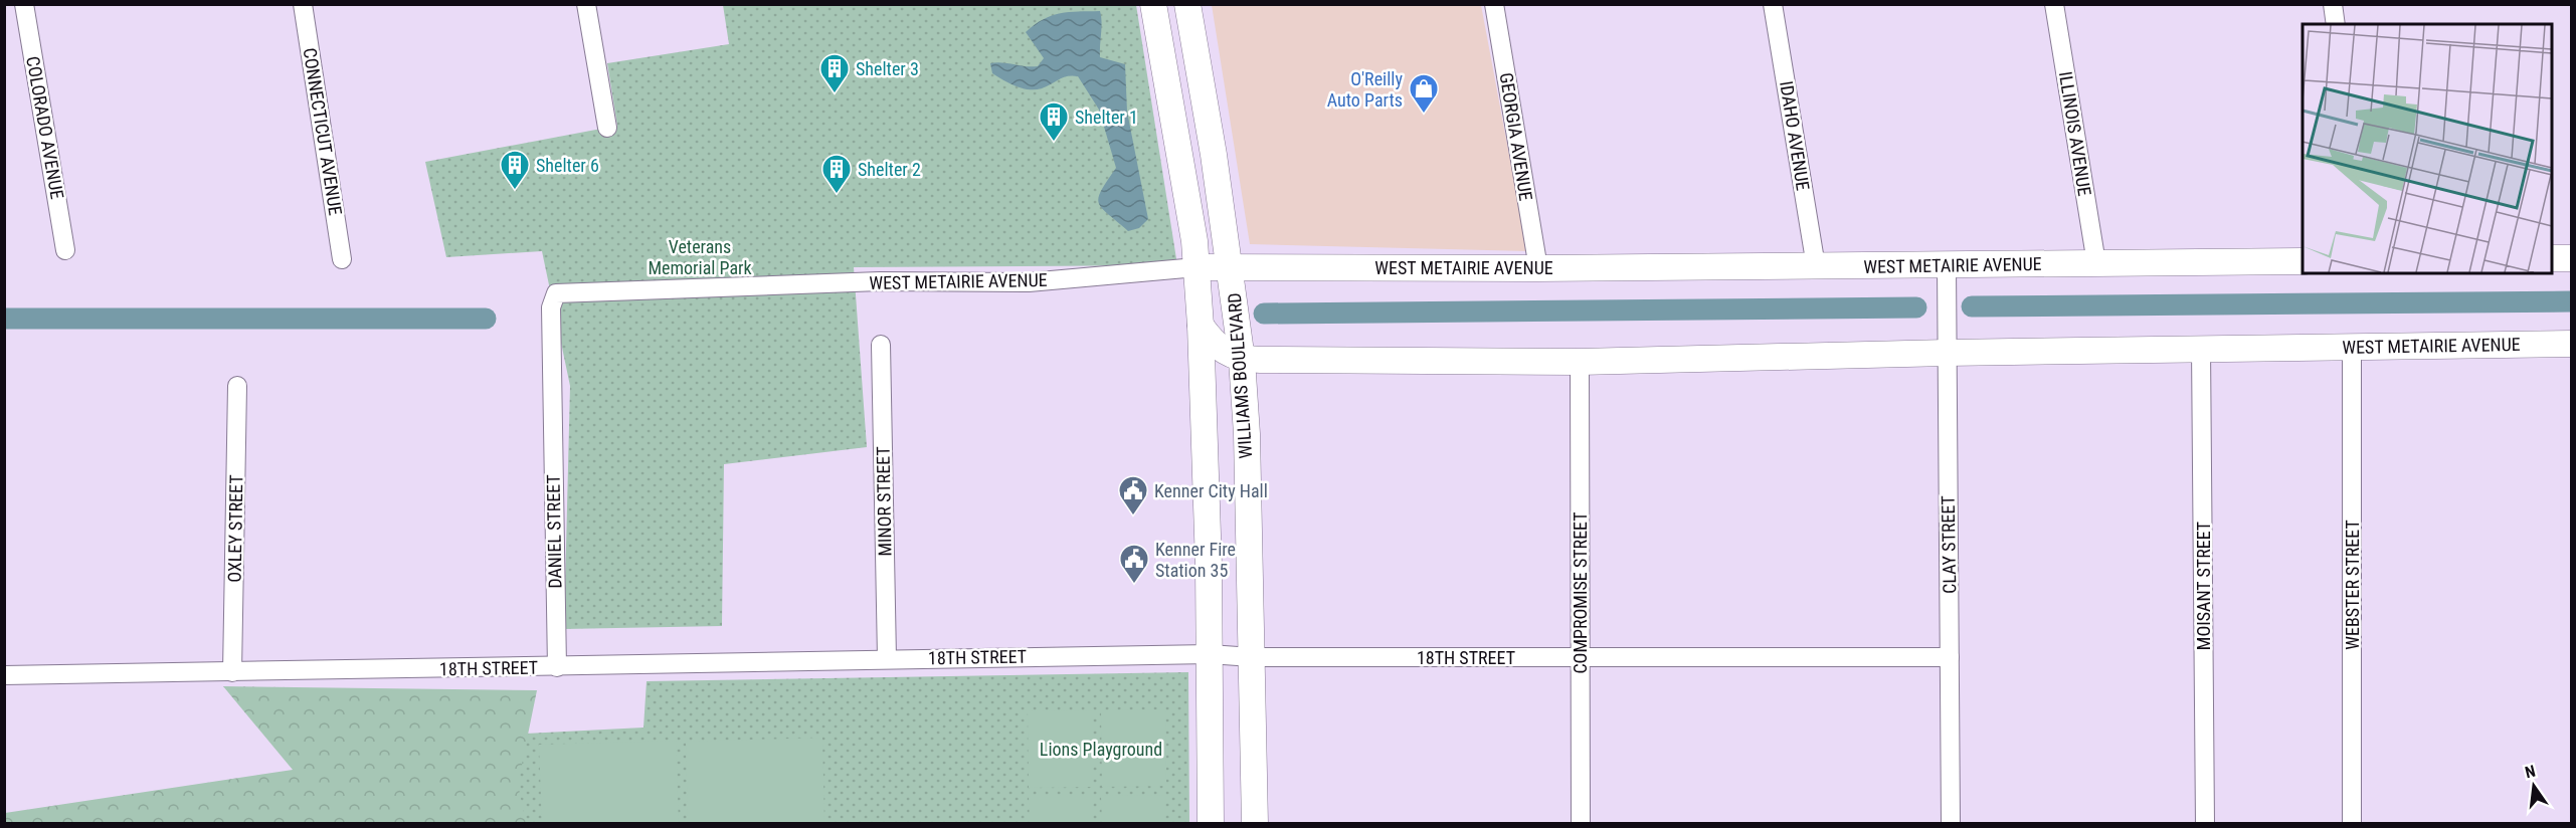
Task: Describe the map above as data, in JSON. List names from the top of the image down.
{
  "streets": {
    "main road": ["WEST METAIRIE AVENUE", "WILLIAMS BOULEVARD"],
    "street": [
      "COLORADO AVENUE",
      "CONNECTICUT AVENUE",
      "ILLINOIS AVENUE",
      "IDAHO AVENUE",
      "GEORGIA AVENUE",
      "MINOR STREET",
      "OXLEY STREET",
      "DANIEL STREET",
      "CLAY STREET",
      "WEBSTER STREET",
      "MOISANT STREET",
      "COMPROMISE STREET",
      "18TH STREET"
    ]
  },
  "crossings": [
    ["ILLINOIS AVENUE", "WEST METAIRIE AVENUE"],
    ["IDAHO AVENUE", "WEST METAIRIE AVENUE"],
    ["GEORGIA AVENUE", "WEST METAIRIE AVENUE"],
    ["WEST METAIRIE AVENUE", "WILLIAMS BOULEVARD"],
    ["WEST METAIRIE AVENUE", "DANIEL STREET"],
    ["WEST METAIRIE AVENUE", "CLAY STREET"],
    ["WEST METAIRIE AVENUE", "WEBSTER STREET"],
    ["WEST METAIRIE AVENUE", "MOISANT STREET"],
    ["WEST METAIRIE AVENUE", "COMPROMISE STREET"],
    ["WILLIAMS BOULEVARD", "18TH STREET"],
    ["MINOR STREET", "18TH STREET"],
    ["OXLEY STREET", "18TH STREET"],
    ["DANIEL STREET", "18TH STREET"],
    ["CLAY STREET", "18TH STREET"],
    ["COMPROMISE STREET", "18TH STREET"]
  ],
  "parks": ["Veterans Memorial Park", "Lions Playground"],
  "places": {
    "building": [
      "Shelter 3",
      "Shelter 1",
      "Shelter 6",
      "Shelter 2"
    ],
    "shop": ["O'Reilly Auto Parts"],
    "public building": ["Kenner City Hall", "Kenner Fire Station 35"]
  },
  "north": "top"
}
